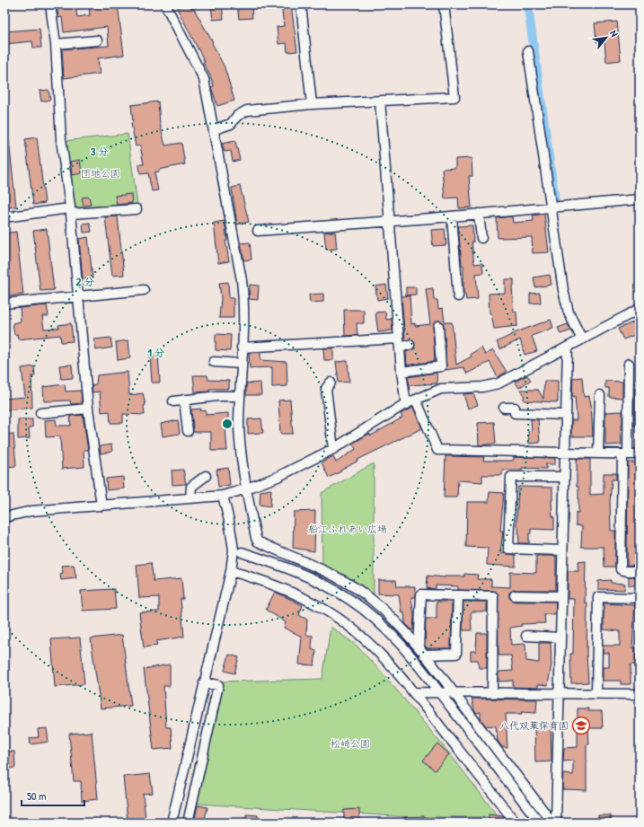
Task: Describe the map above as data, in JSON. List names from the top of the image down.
{
  "parks": ["団地公園", "船江ふれあい広場", "松崎公園"],
  "places": {
    "school or university": ["八代双葉保育園"]
  },
  "scale_bar": "50 m",
  "north": "top right",
  "rings": ["3 分", "2 分", "1 分"]
}
